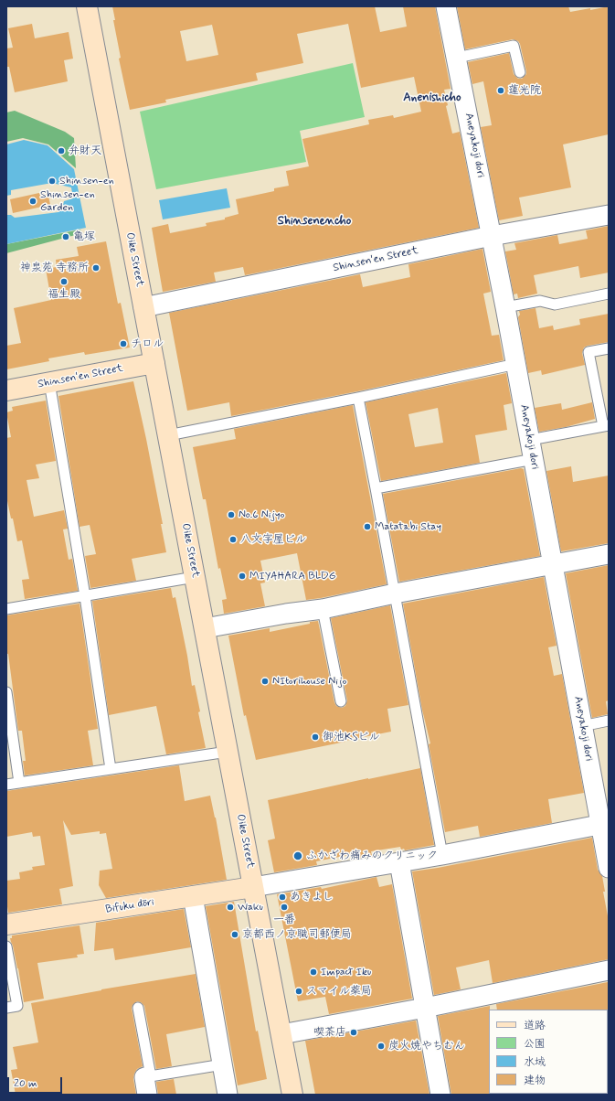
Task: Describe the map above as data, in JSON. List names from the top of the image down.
{
  "streets": {
    "street": [
      "Aneyakoji dori",
      "Oike Street",
      "Shinsen'en Street",
      "Bifuku dōri"
    ]
  },
  "crossings": [
    ["Aneyakoji dori", "Shinsen'en Street"],
    ["Oike Street", "Shinsen'en Street"],
    ["Oike Street", "Bifuku dōri"]
  ],
  "districts": ["Anenishicho", "Shinsenencho"],
  "places": [
    "蓮光院",
    "弁財天",
    "Shinsen-en",
    "Shinsen-en Garden",
    "亀塚",
    "神泉苑 寺務所",
    "福生殿",
    "チロル",
    "No.6 Nijyo",
    "Matatabi Stay",
    "八文字屋ビル",
    "MIYAHARA BLDG",
    "NItorihouse Nijo",
    "御池KSビル",
    "ふかざわ痛みのクリニック",
    "あきよし",
    "Waku",
    "一番",
    "京都西ノ京職司郵便局",
    "Impact Iku",
    "スマイル薬局",
    "喫茶店",
    "炭火焼やちむん"
  ],
  "legend": [
    "道路",
    "公園",
    "水域",
    "建物"
  ],
  "scale_bar": "20 m"
}
